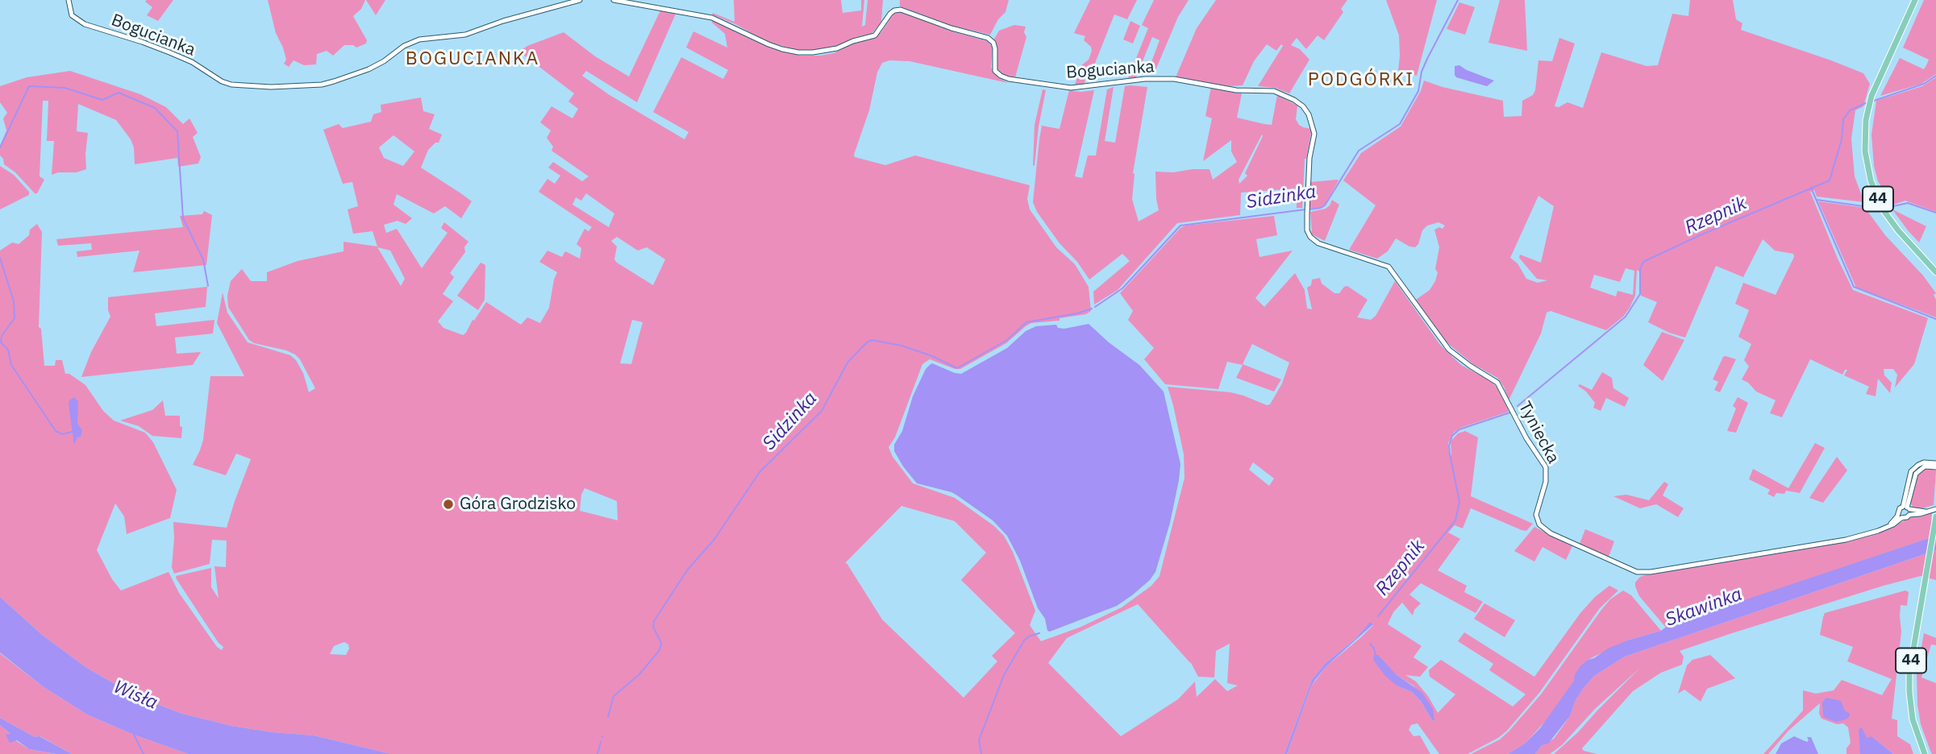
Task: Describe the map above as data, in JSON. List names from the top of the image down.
{
  "streets": {
    "main road": ["44"],
    "street": ["Bogucianka", "Tyniecka"]
  },
  "crossings": [
    ["Bogucianka", "Tyniecka"]
  ],
  "districts": ["BOGUCIANKA", "PODGÓRKI"],
  "water": [
    "Sidzinka",
    "Rzepnik",
    "Skawinka",
    "Wisła"
  ],
  "places": ["Góra Grodzisko"]
}
